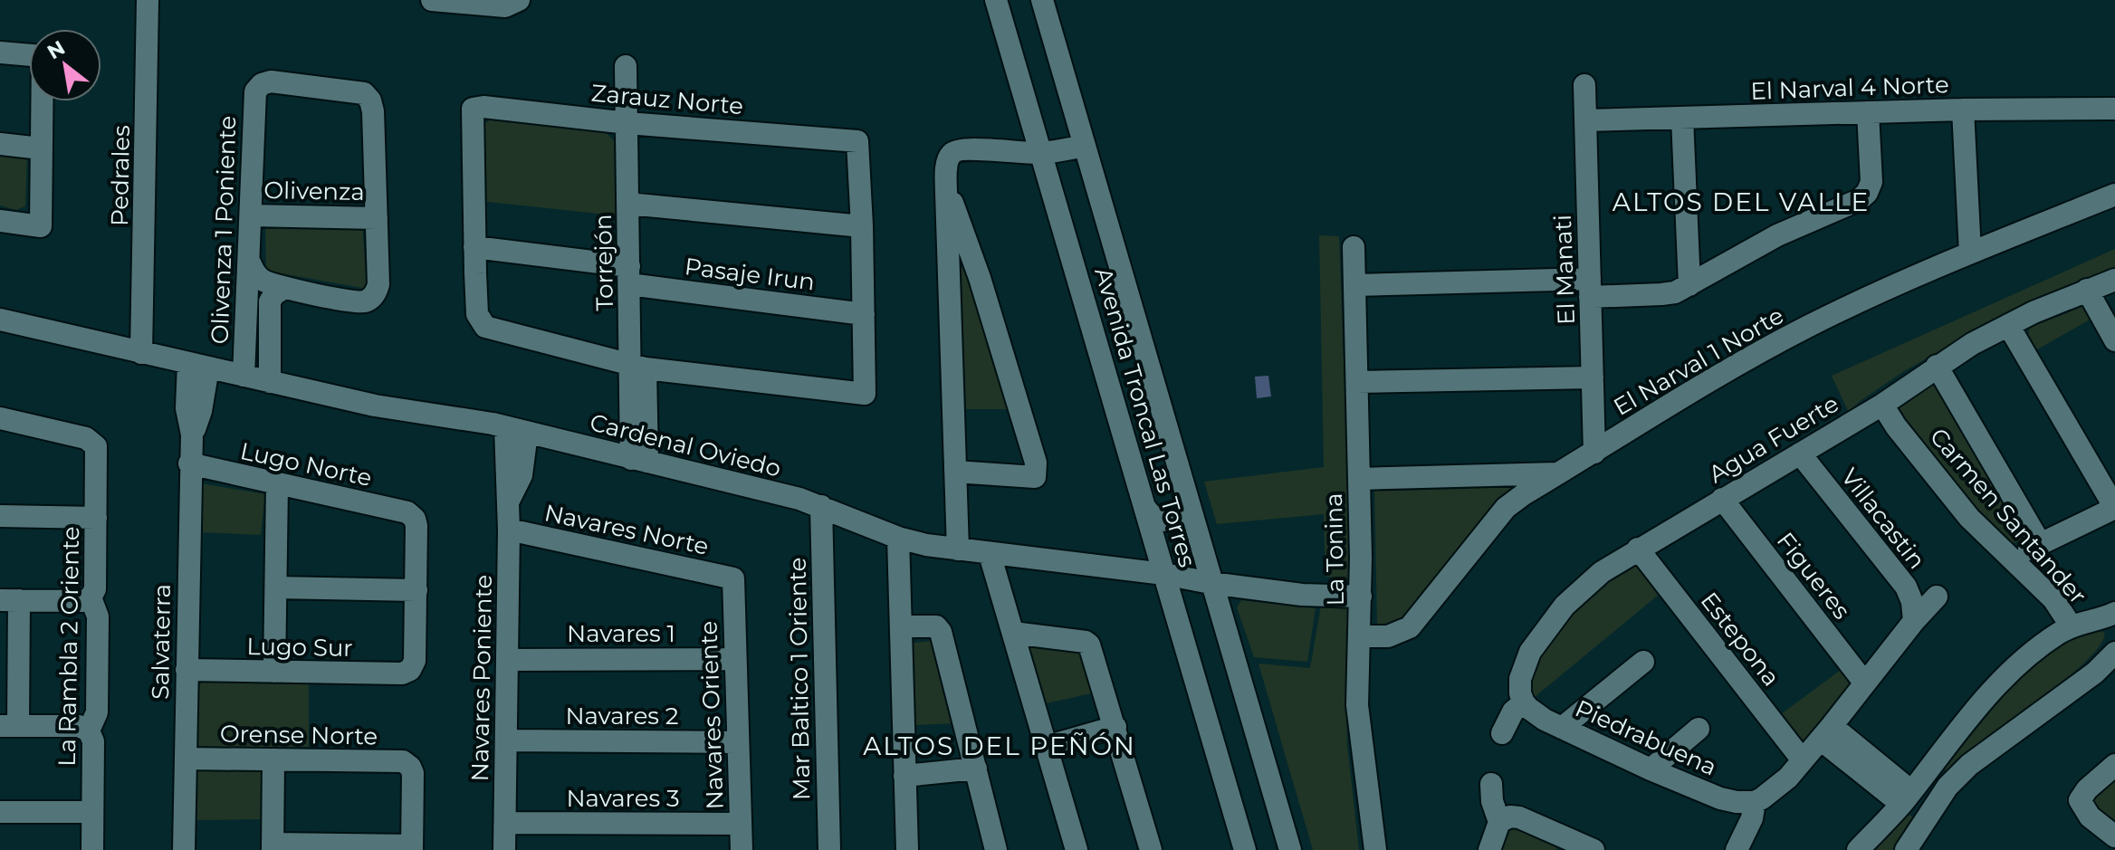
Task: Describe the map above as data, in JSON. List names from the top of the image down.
{
  "streets": {
    "street": [
      "El Narval 4 Norte",
      "Zarauz Norte",
      "Pedrales",
      "Olivenza",
      "Olivenza 1 Poniente",
      "Torrejón",
      "El Manati",
      "Pasaje Irun",
      "El Narval 1 Norte",
      "Avenida Troncal Las Torres",
      "Agua Fuerte",
      "Cardenal Oviedo",
      "Lugo Norte",
      "Carmen Santander",
      "Villacastin",
      "Navares Norte",
      "La Tonina",
      "Figueres",
      "Navares 1",
      "Estepona",
      "Salvaterra",
      "La Rambla 2 Oriente",
      "Lugo Sur",
      "Navares Poniente",
      "Mar Baltico 1 Oriente",
      "Navares Oriente",
      "Navares 2",
      "Orense Norte",
      "Piedrabuena",
      "Navares 3"
    ]
  },
  "crossings": [
    ["El Narval 4 Norte", "El Manati"],
    ["Zarauz Norte", "Torrejón"],
    ["Zarauz Norte", "Pasaje Irun"],
    ["Pedrales", "Cardenal Oviedo"],
    ["Olivenza", "Olivenza 1 Poniente"],
    ["Olivenza 1 Poniente", "Cardenal Oviedo"],
    ["Torrejón", "Pasaje Irun"],
    ["Torrejón", "Cardenal Oviedo"],
    ["El Manati", "El Narval 1 Norte"],
    ["El Narval 1 Norte", "La Tonina"],
    ["Avenida Troncal Las Torres", "Cardenal Oviedo"],
    ["Agua Fuerte", "Carmen Santander"],
    ["Agua Fuerte", "Villacastin"],
    ["Agua Fuerte", "Figueres"],
    ["Agua Fuerte", "Estepona"],
    ["Agua Fuerte", "Piedrabuena"],
    ["Cardenal Oviedo", "La Tonina"],
    ["Cardenal Oviedo", "Salvaterra"],
    ["Cardenal Oviedo", "Navares Poniente"],
    ["Cardenal Oviedo", "Mar Baltico 1 Oriente"],
    ["Lugo Norte", "Salvaterra"],
    ["Lugo Norte", "Lugo Sur"],
    ["Navares Norte", "Navares Poniente"],
    ["Navares Norte", "Navares Oriente"],
    ["Navares 1", "Navares Poniente"],
    ["Navares 1", "Navares Oriente"],
    ["Salvaterra", "Lugo Sur"],
    ["Salvaterra", "Orense Norte"],
    ["Navares Poniente", "Navares 2"],
    ["Navares Poniente", "Navares 3"],
    ["Navares Oriente", "Navares 2"],
    ["Navares Oriente", "Navares 3"]
  ],
  "districts": ["ALTOS DEL VALLE", "ALTOS DEL PEÑÓN"],
  "north": "top left"
}
